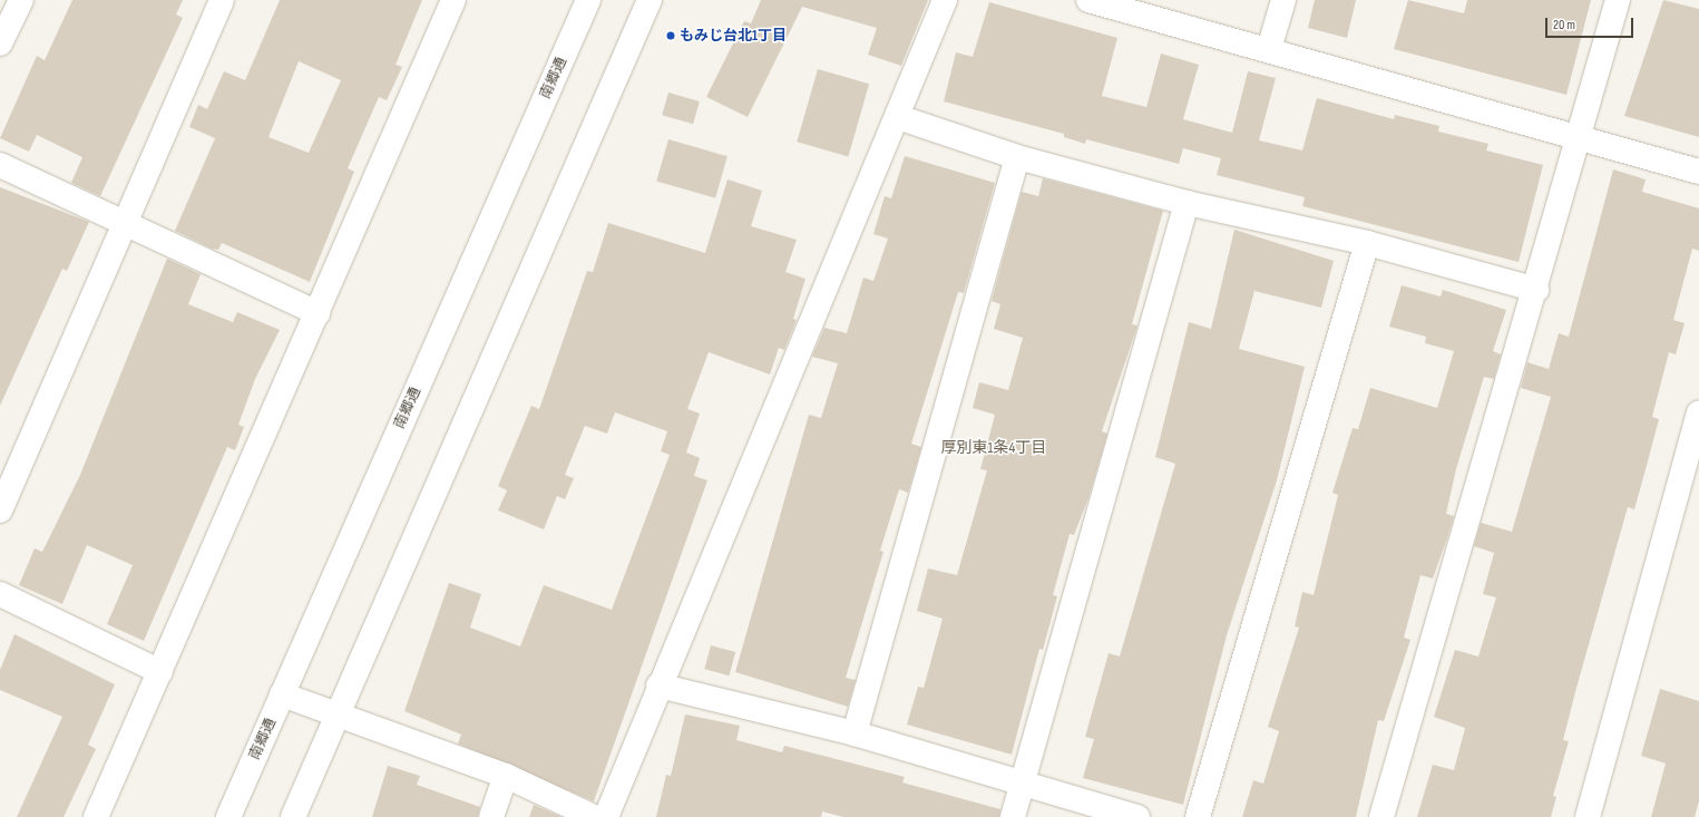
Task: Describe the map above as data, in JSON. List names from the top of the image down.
{
  "streets": {
    "street": ["南郷通"]
  },
  "districts": ["厚別東1条4丁目"],
  "places": ["もみじ台北1丁目"],
  "scale_bar": "20 m"
}
